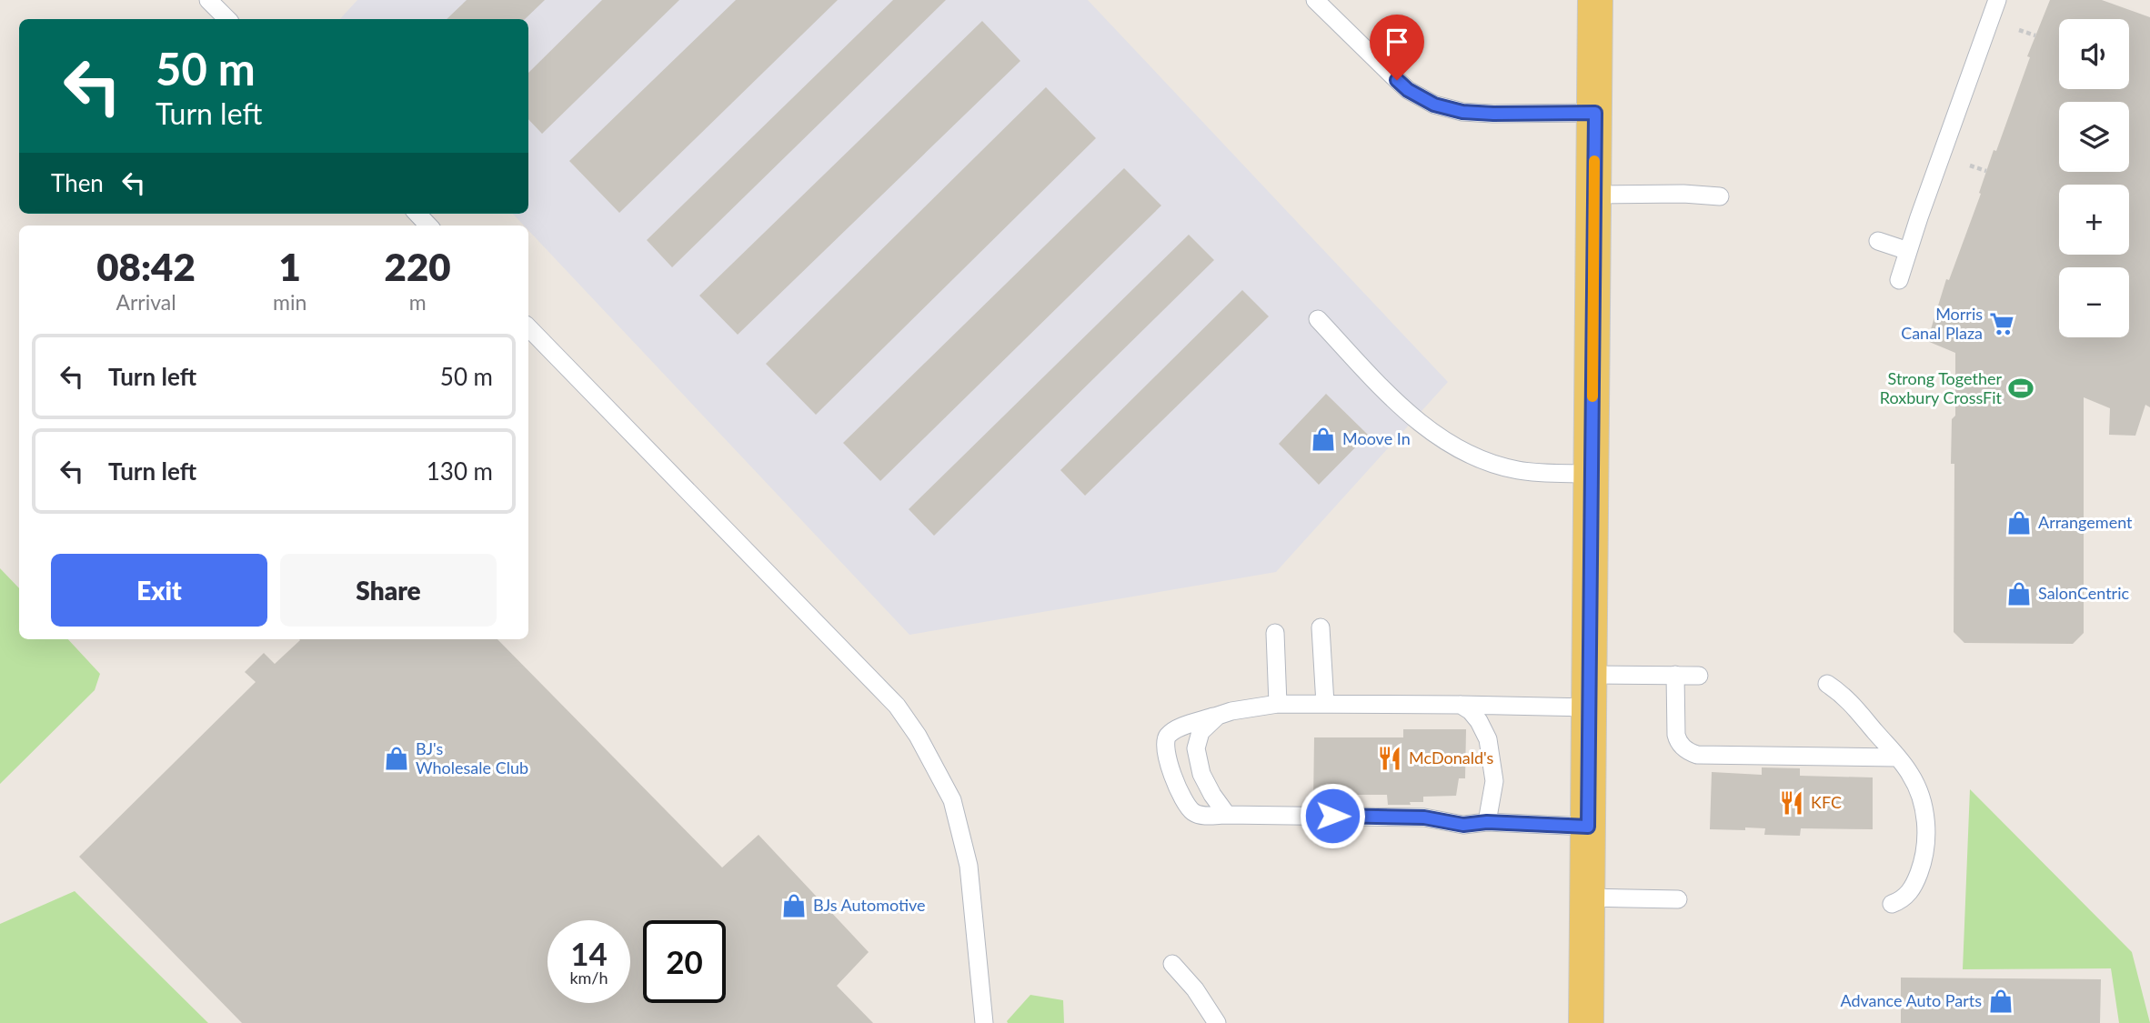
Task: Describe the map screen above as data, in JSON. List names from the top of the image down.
{
  "places": {
    "supermarket": ["Morris Canal Plaza"],
    "sports": ["Strong Together Roxbury CrossFit"],
    "shop": [
      "Moove In",
      "Arrangement",
      "SalonCentric",
      "BJ's Wholesale Club",
      "BJs Automotive",
      "Advance Auto Parts"
    ],
    "restaurant": ["McDonald's", "KFC"]
  },
  "page": {
    "map_buttons": ["+", "−"],
    "turn": ["50 m", "Turn left"],
    "then": "Then",
    "eta": [
      "08:42",
      "Arrival",
      "1",
      "min",
      "220",
      "m"
    ],
    "list": [
      {
        "name": "Turn left",
        "value": "50 m"
      },
      {
        "name": "Turn left",
        "value": "130 m"
      }
    ],
    "buttons": ["Exit", "Share"],
    "speed": "14 km/h",
    "limit": "20"
  }
}
